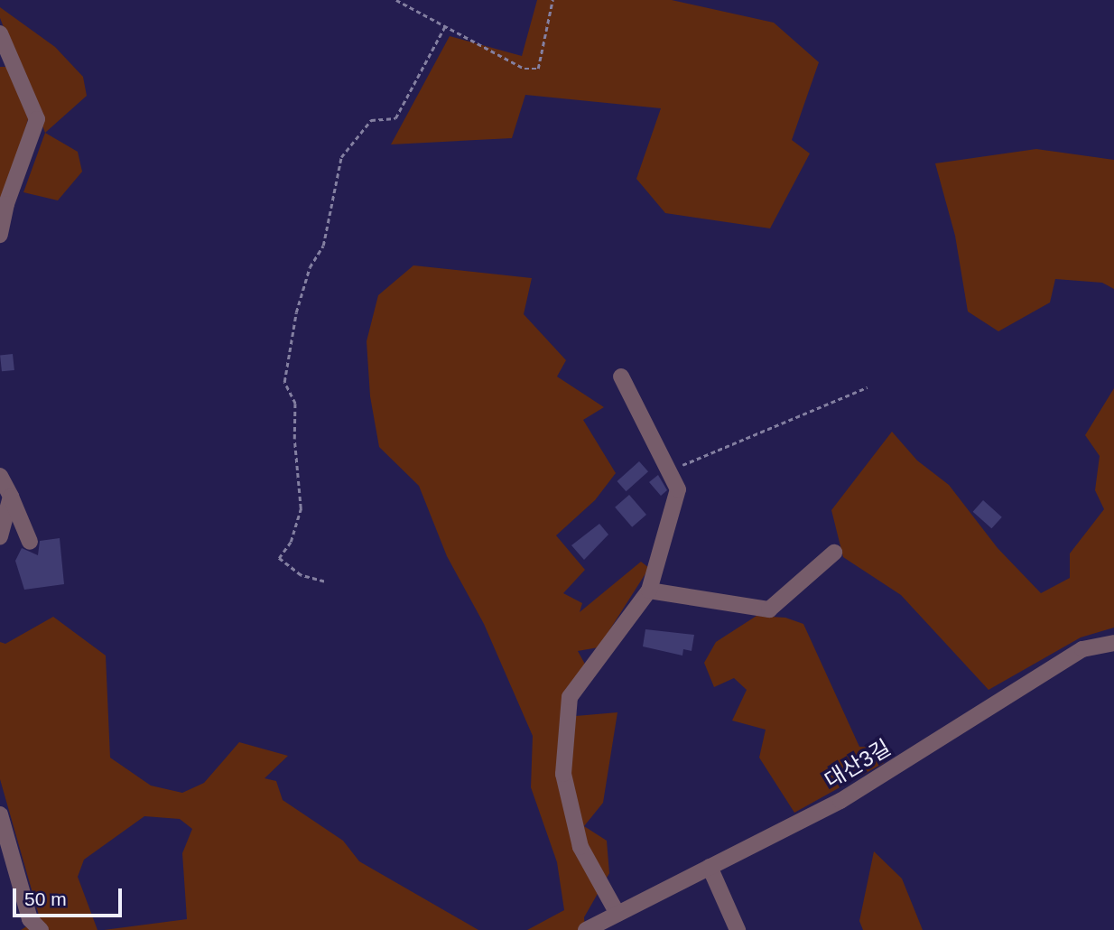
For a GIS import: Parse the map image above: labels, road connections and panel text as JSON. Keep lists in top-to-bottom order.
{
  "streets": {
    "street": ["대산3길"]
  },
  "scale_bar": "50 m"
}
